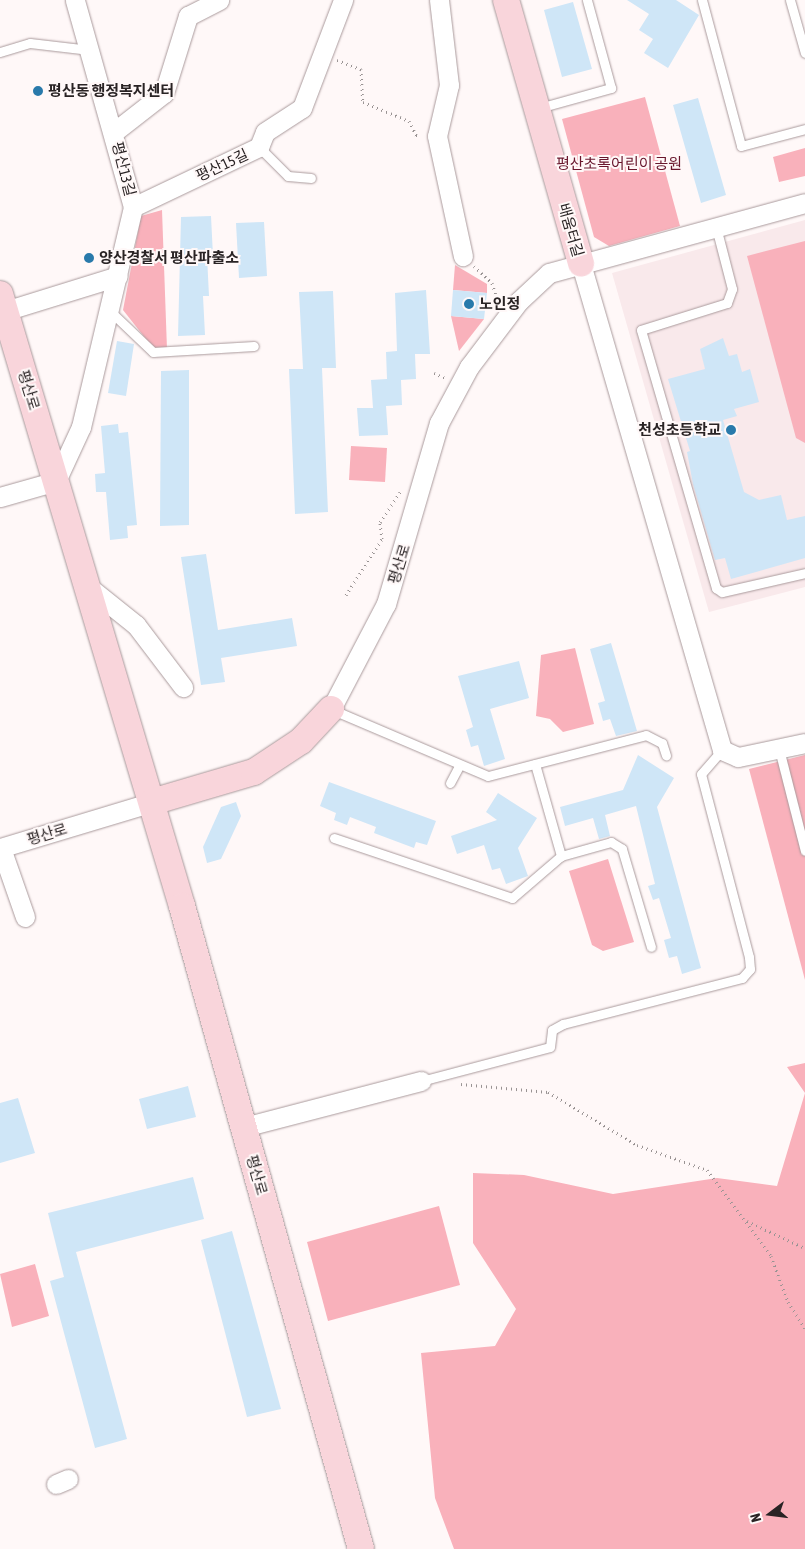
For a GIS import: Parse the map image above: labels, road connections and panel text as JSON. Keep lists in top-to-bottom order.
{
  "streets": {
    "street": [
      "평산15길",
      "평산13길",
      "배움터길",
      "평산로"
    ]
  },
  "crossings": [
    ["평산15길", "평산13길"],
    ["평산13길", "평산로"],
    ["배움터길", "평산로"]
  ],
  "parks": ["평산초록어린이 공원"],
  "places": [
    "평산동 행정복지센터",
    "양산경찰서 평산파출소",
    "노인정",
    "천성초등학교"
  ],
  "north": "left"
}
